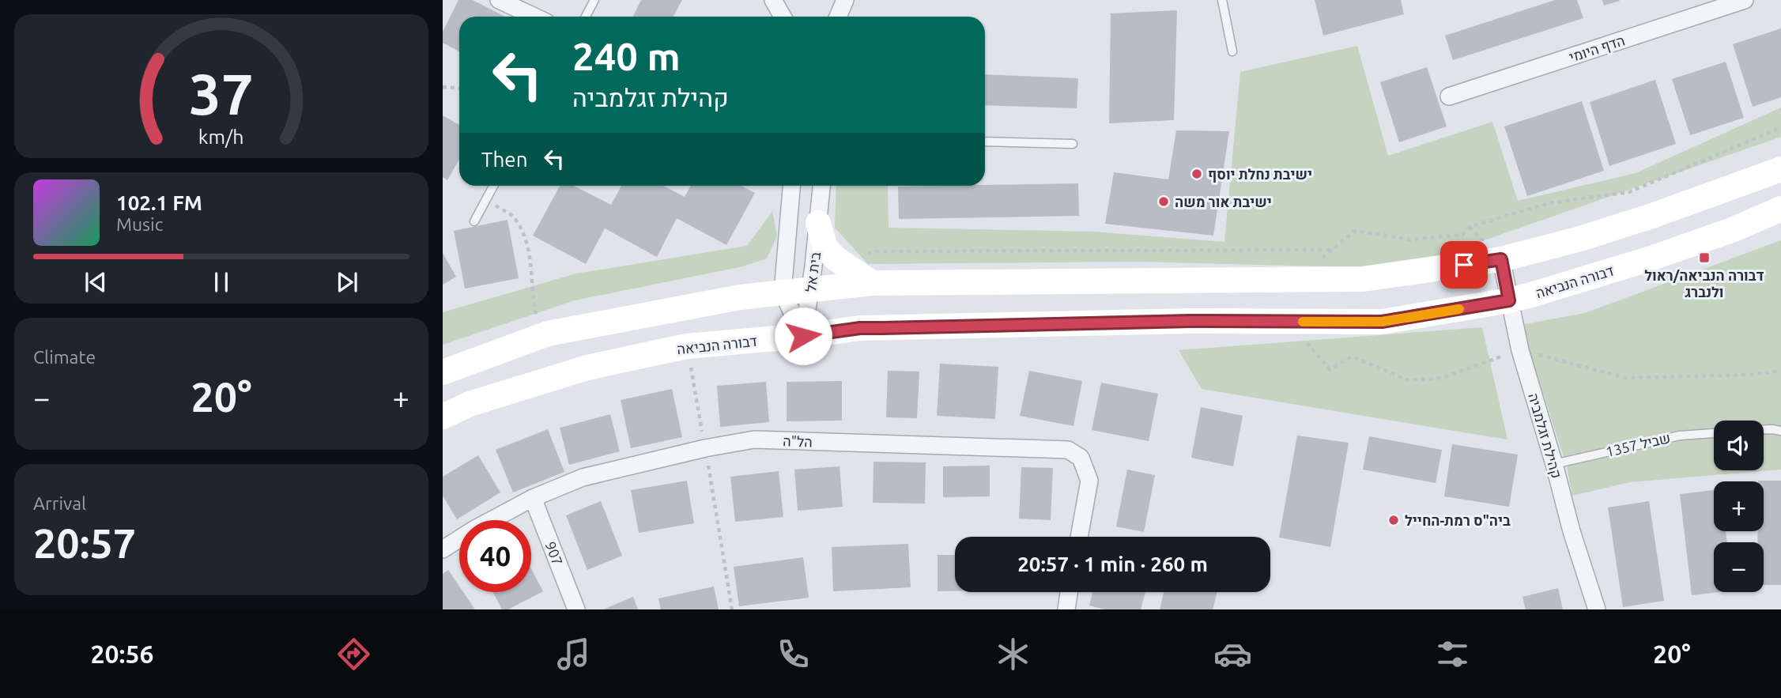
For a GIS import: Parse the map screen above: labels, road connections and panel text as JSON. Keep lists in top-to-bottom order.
{
  "streets": {
    "street": [
      "הדף היומי",
      "בית אל",
      "דבורה הנביאה",
      "קהילת זגלמביה",
      "הל\"ה",
      "907"
    ],
    "lane": ["שביל 1357"]
  },
  "crossings": [
    ["בית אל", "דבורה הנביאה"],
    ["דבורה הנביאה", "קהילת זגלמביה"],
    ["קהילת זגלמביה", "שביל 1357"],
    ["הל\"ה", "907"]
  ],
  "places": {
    "other": ["ישיבת נחלת יוסף", "ישיבת אור משה", "ביה\"ס רמת-החייל"],
    "transit": ["דבורה הנביאה/ראול ולנברג"]
  },
  "page": {
    "turn": ["240 m", "קהילת זגלמביה"],
    "then": "Then",
    "song": ["102.1 FM", "Music"],
    "tile": [
      "Climate",
      ["Arrival", "20:57"]
    ],
    "heat": ["−", "20°", "+"],
    "map_buttons": ["+", "−"],
    "limit": "40",
    "trip": "20:57 · 1 min · 260 m",
    "tabs": ["20:56", "20°"],
    "gauge": ["37", "km/h"]
  }
}
